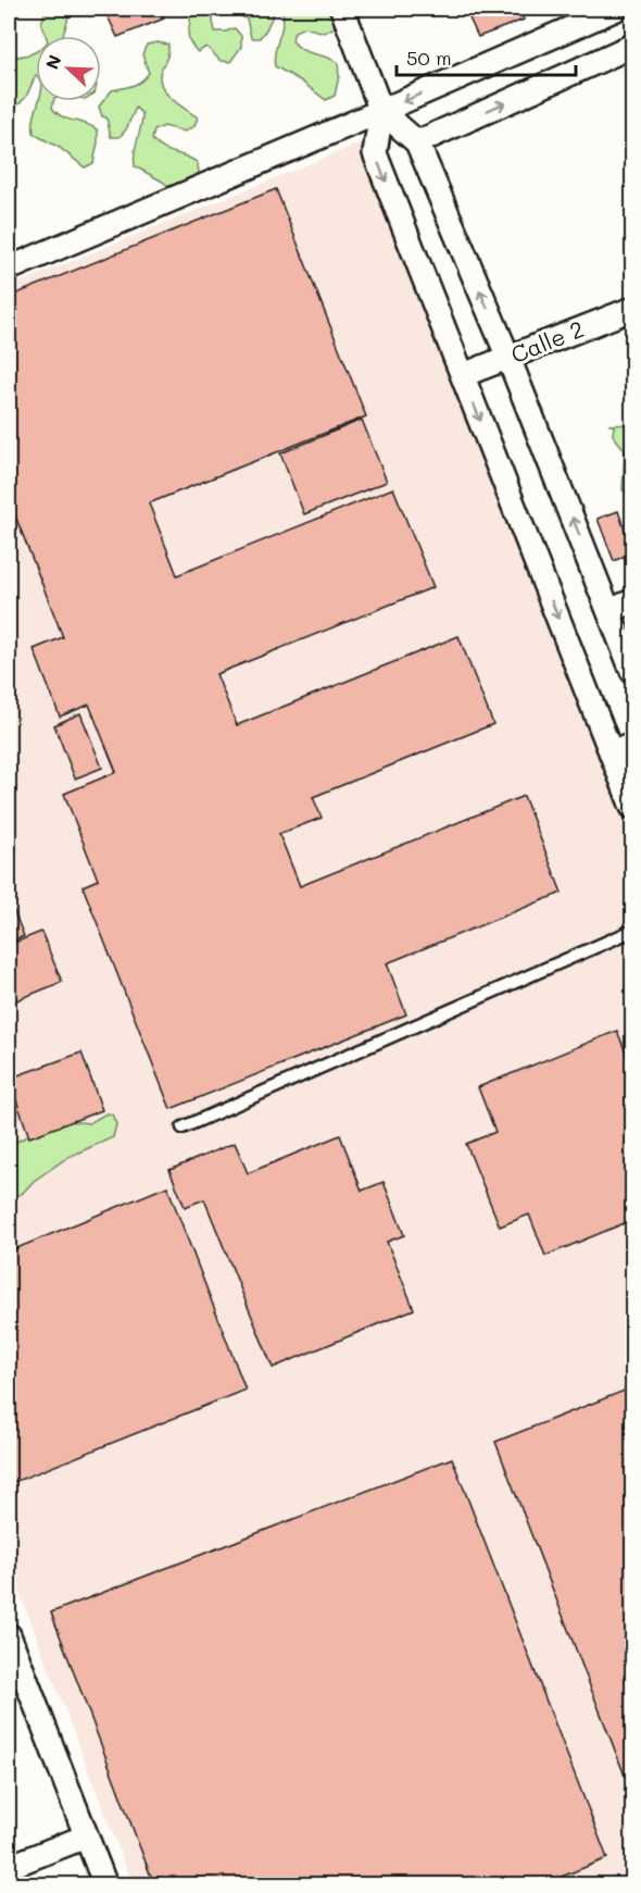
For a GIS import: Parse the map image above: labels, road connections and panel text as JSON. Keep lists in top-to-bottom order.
{
  "streets": {
    "street": ["Calle 2"]
  },
  "scale_bar": "50 m",
  "north": "top left"
}
